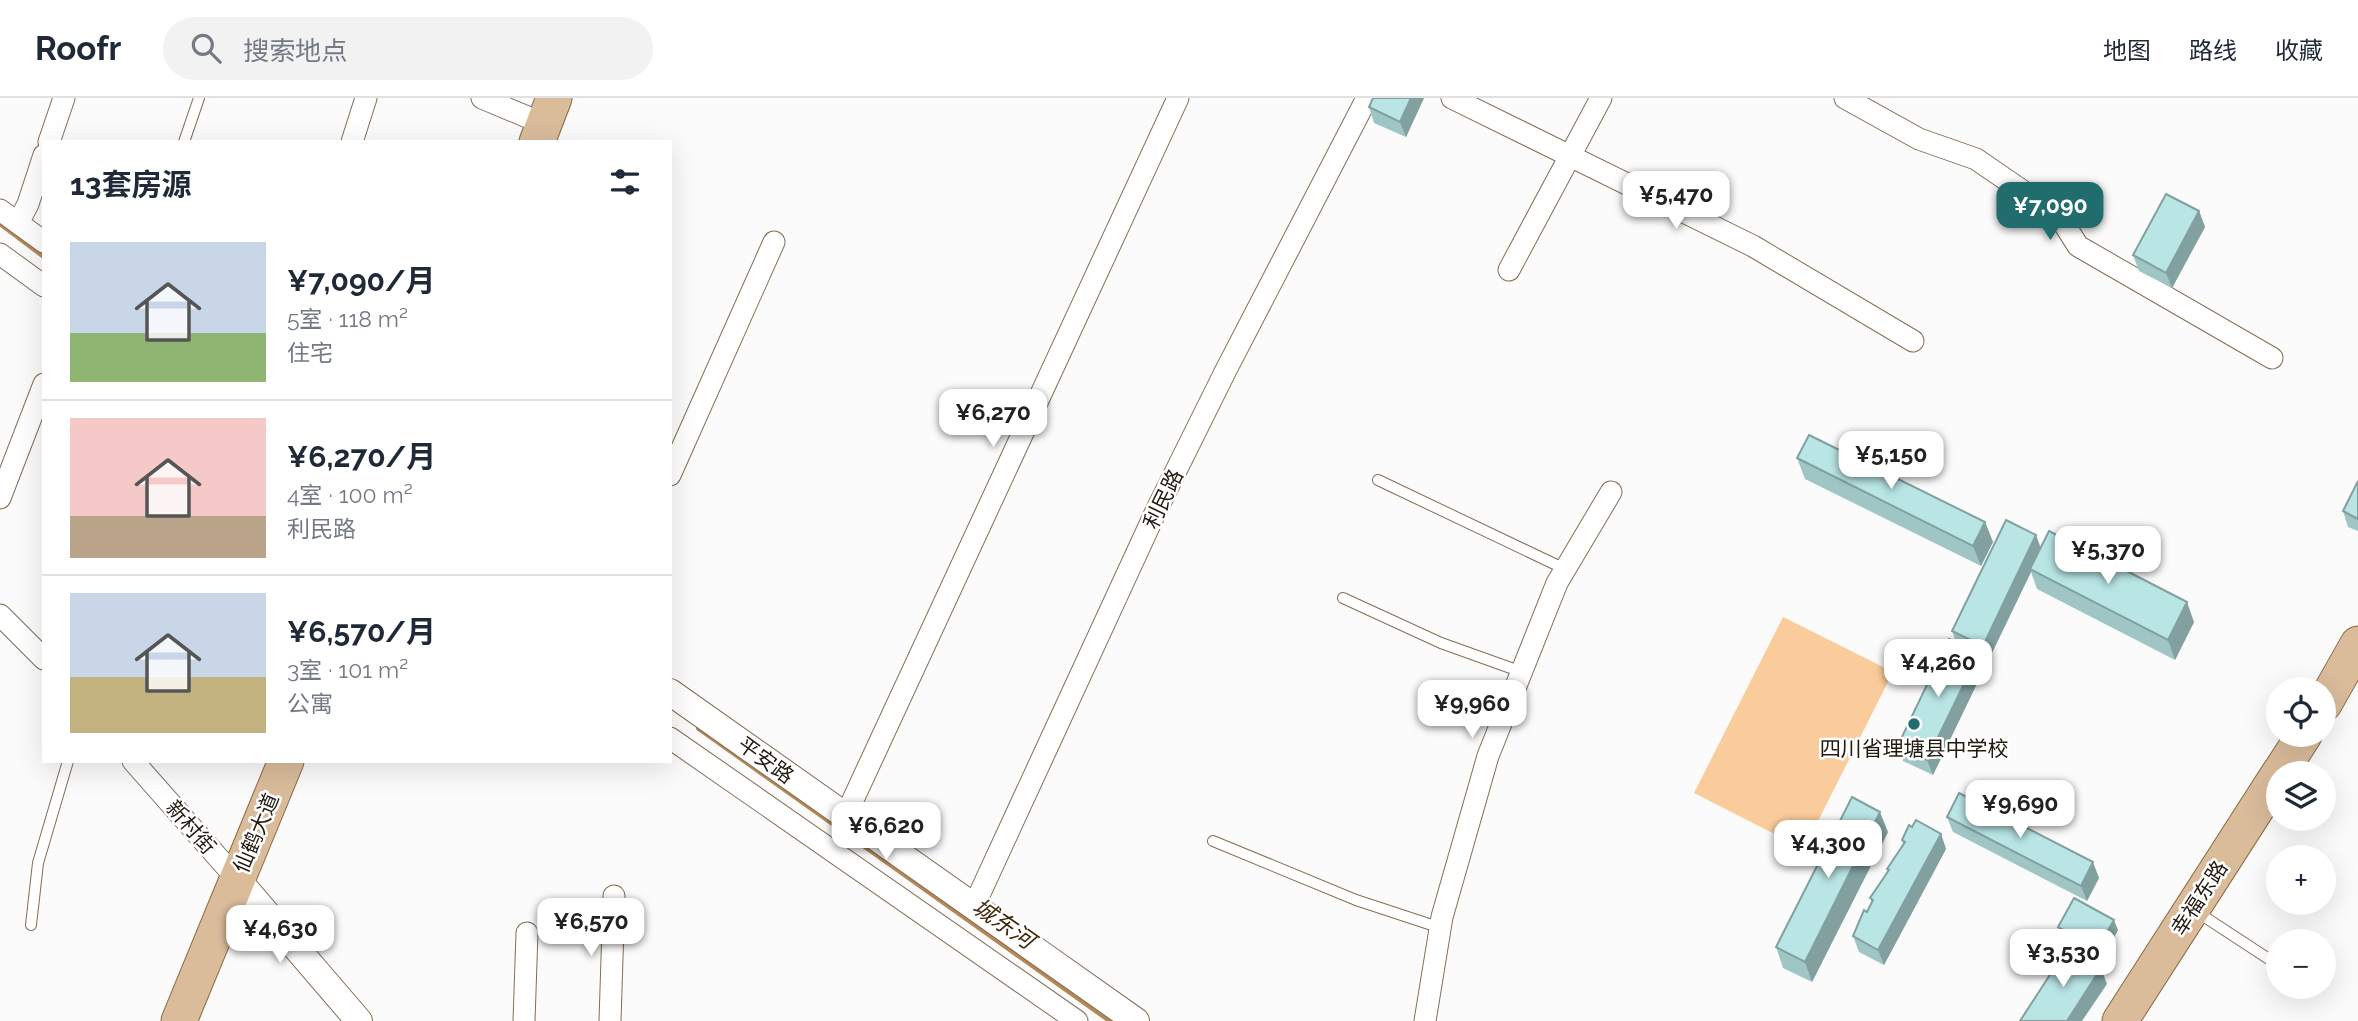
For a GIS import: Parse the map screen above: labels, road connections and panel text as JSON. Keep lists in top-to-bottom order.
{
  "streets": {
    "main road": ["仙鹤大道", "幸福东路"],
    "street": ["利民路", "平安路", "新村街"]
  },
  "crossings": [
    ["利民路", "平安路"],
    ["新村街", "仙鹤大道"]
  ],
  "water": ["城东河"],
  "places": ["四川省理塘县中学校"],
  "page": {
    "header": "Roofr",
    "search": "搜索地点",
    "nav": ["地图", "路线", "收藏"],
    "heading": "13套房源",
    "price": [
      "¥5,470",
      "¥7,090",
      "¥6,270",
      "¥5,150",
      "¥5,370",
      "¥4,260",
      "¥9,960",
      "¥9,690",
      "¥6,620",
      "¥4,300",
      "¥6,570",
      "¥4,630",
      "¥3,530"
    ],
    "list": [
      {
        "name": "¥7,090/月",
        "note": "5室 · 118 m² · 住宅"
      },
      {
        "name": "¥6,270/月",
        "note": "4室 · 100 m² · 利民路"
      },
      {
        "name": "¥6,570/月",
        "note": "3室 · 101 m² · 公寓"
      }
    ],
    "map_buttons": ["+", "−"]
  }
}
